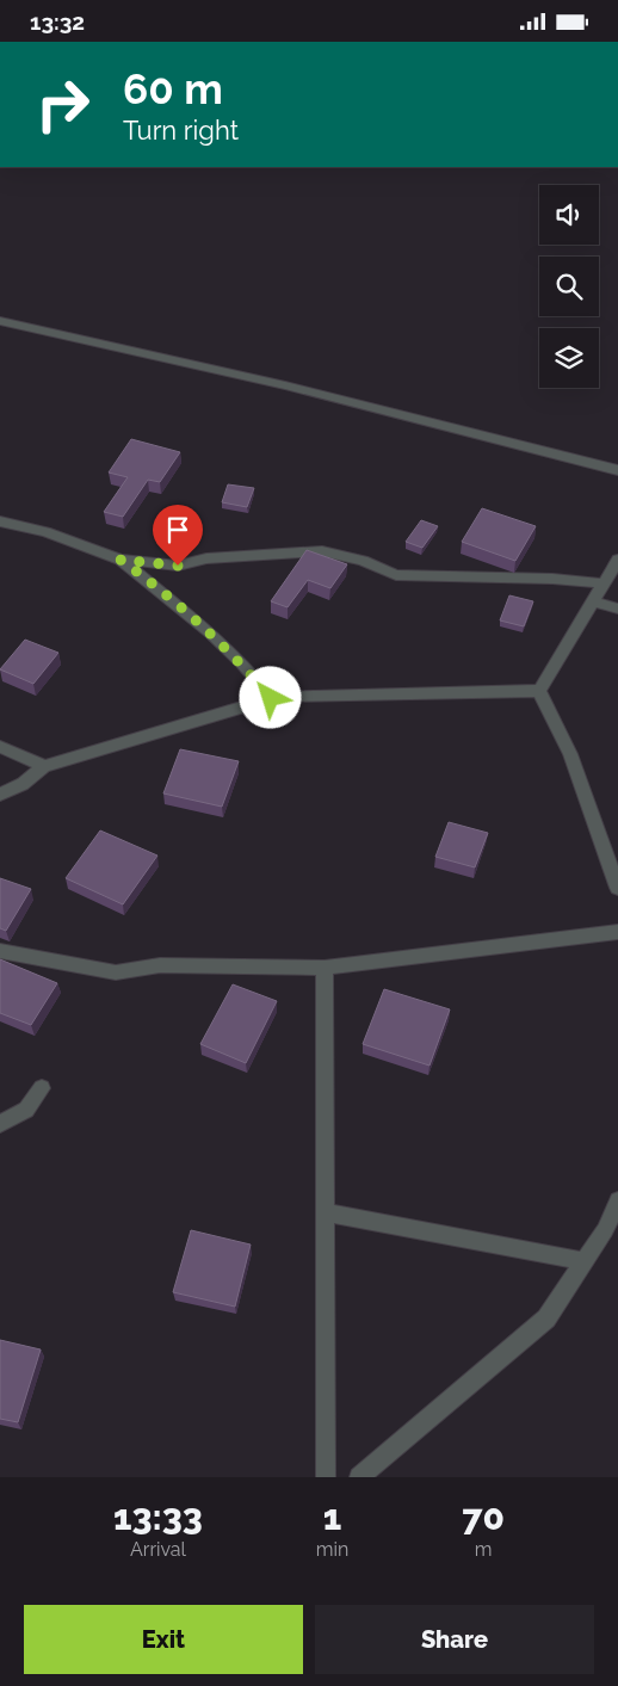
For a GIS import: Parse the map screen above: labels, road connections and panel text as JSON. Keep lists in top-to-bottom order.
{
  "page": {
    "status": "13:32",
    "turn": ["60 m", "Turn right"],
    "eta": [
      "13:33",
      "Arrival",
      "1",
      "min",
      "70",
      "m"
    ],
    "buttons": ["Exit", "Share"]
  }
}
